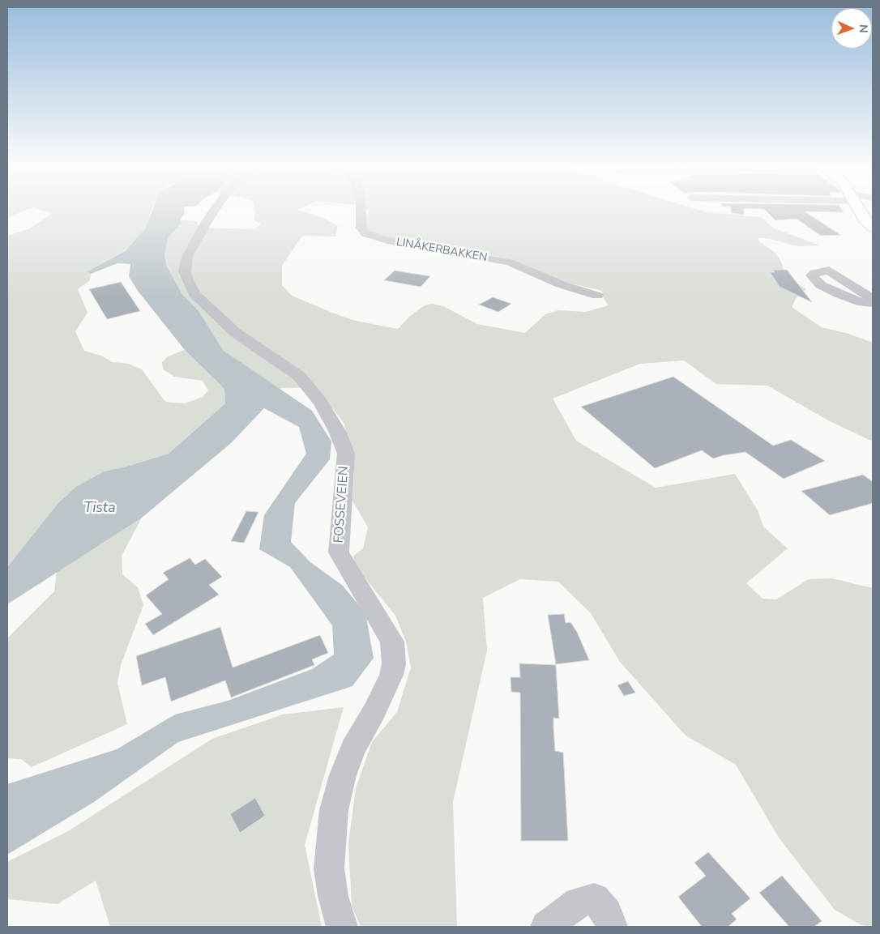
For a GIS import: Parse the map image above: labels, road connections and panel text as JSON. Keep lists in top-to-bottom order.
{
  "streets": {
    "street": ["LINÅKERBAKKEN", "FOSSEVEIEN"]
  },
  "water": ["Tista"],
  "north": "right"
}
